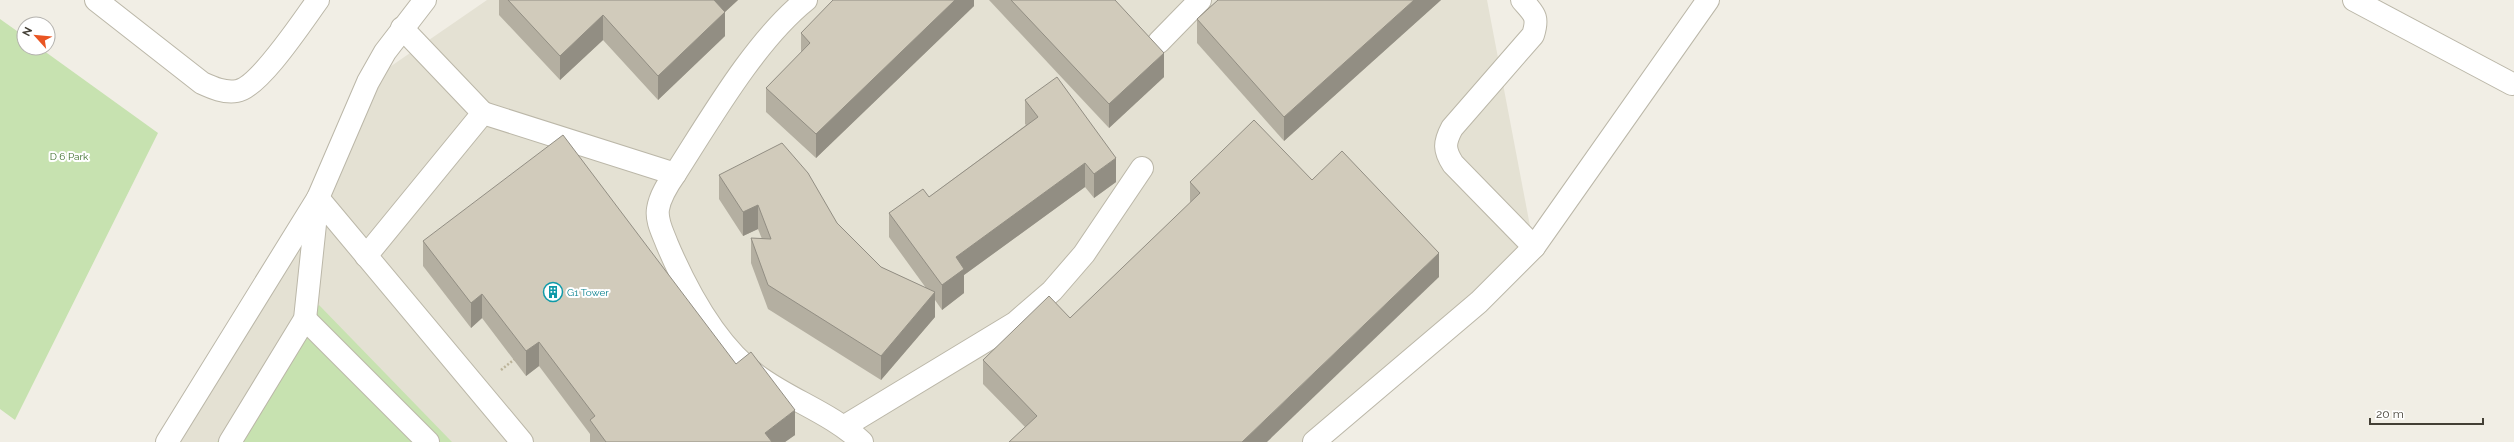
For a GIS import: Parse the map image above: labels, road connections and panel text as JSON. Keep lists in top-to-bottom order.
{
  "parks": ["D 6 Park"],
  "places": {
    "building": ["G1 Tower"]
  },
  "scale_bar": "20 m",
  "north": "top left"
}
